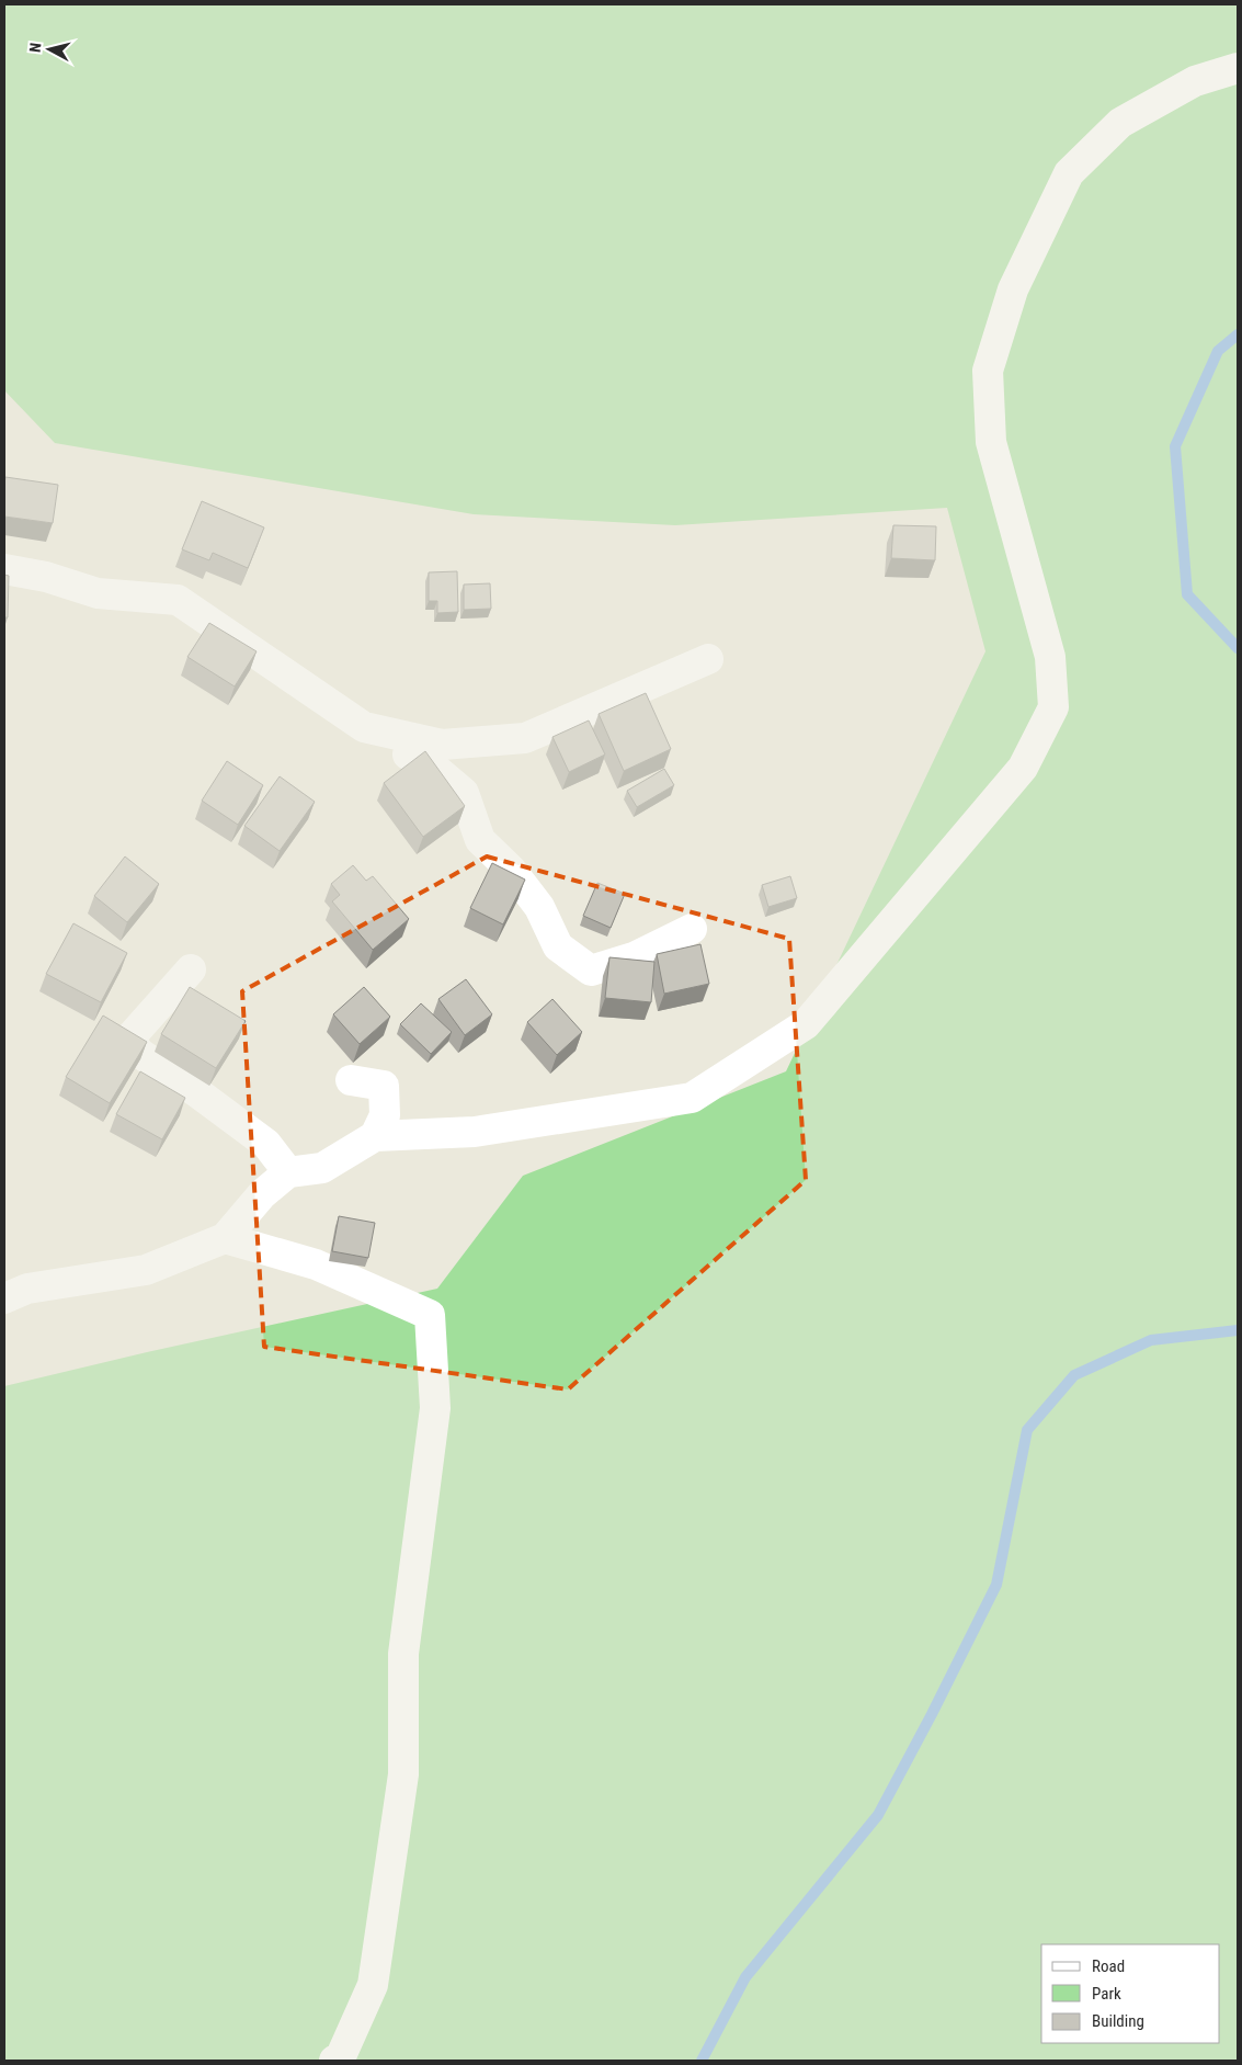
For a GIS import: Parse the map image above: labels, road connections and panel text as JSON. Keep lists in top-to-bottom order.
{
  "legend": ["Road", "Park", "Building"],
  "north": "left"
}
